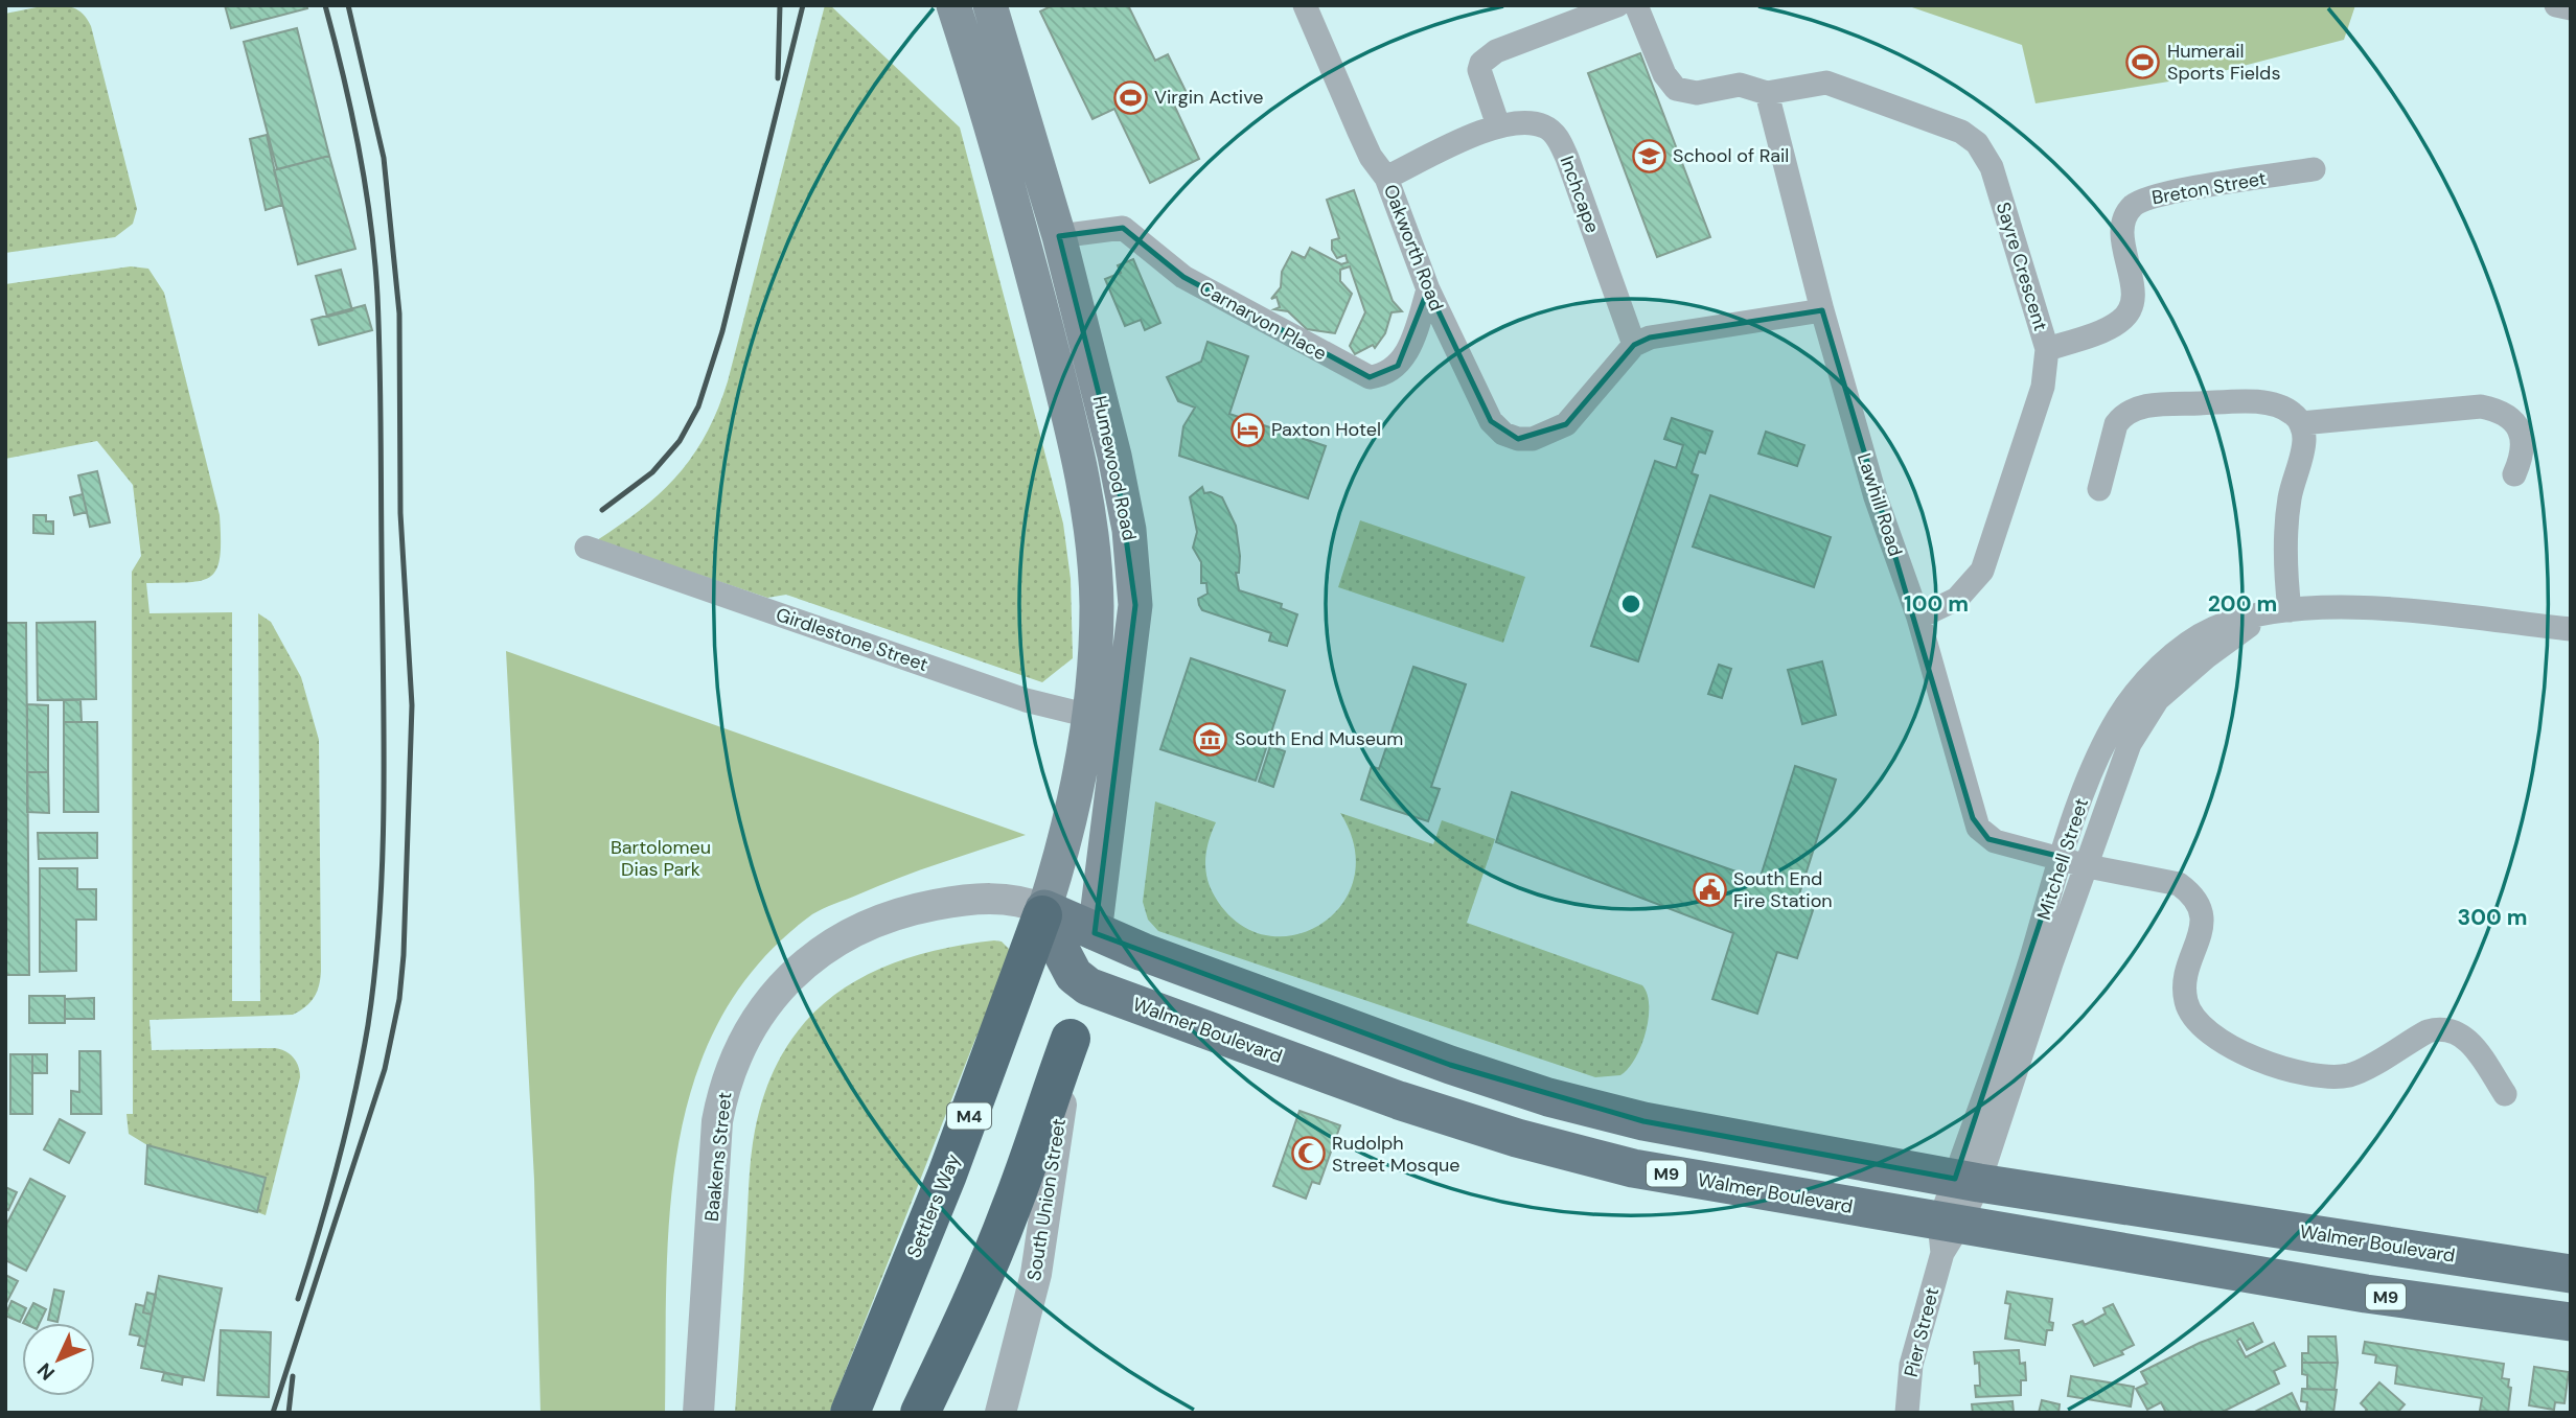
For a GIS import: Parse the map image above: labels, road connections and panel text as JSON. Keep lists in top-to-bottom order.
{
  "streets": {
    "highway": ["M4", "Settlers Way"],
    "main road": [
      "Humewood Road",
      "Walmer Boulevard",
      "M9",
      "South Union Street"
    ],
    "street": [
      "Breton Street",
      "Inchcape",
      "Oakworth Road",
      "Sayre Crescent",
      "Carnarvon Place",
      "Lawhill Road",
      "Girdlestone Street",
      "Mitchell Street",
      "Baakens Street",
      "Pier Street"
    ]
  },
  "crossings": [
    ["Breton Street", "Sayre Crescent"],
    ["Inchcape", "Oakworth Road"],
    ["Oakworth Road", "Carnarvon Place"],
    ["Sayre Crescent", "Lawhill Road"],
    ["Carnarvon Place", "Humewood Road"],
    ["Humewood Road", "Girdlestone Street"],
    ["Humewood Road", "Walmer Boulevard"],
    ["Humewood Road", "Baakens Street"],
    ["Humewood Road", "South Union Street"],
    ["Humewood Road", "Settlers Way"],
    ["Lawhill Road", "Mitchell Street"],
    ["Mitchell Street", "Walmer Boulevard"],
    ["Mitchell Street", "Pier Street"],
    ["Walmer Boulevard", "Baakens Street"],
    ["Walmer Boulevard", "South Union Street"],
    ["Walmer Boulevard", "Settlers Way"],
    ["Walmer Boulevard", "Pier Street"],
    ["Baakens Street", "Settlers Way"]
  ],
  "parks": ["Bartolomeu Dias Park"],
  "places": {
    "sports": ["Humerail Sports Fields", "Virgin Active"],
    "school or university": ["School of Rail"],
    "hotel": ["Paxton Hotel"],
    "museum": ["South End Museum"],
    "public building": ["South End Fire Station"],
    "mosque": ["Rudolph Street Mosque"]
  },
  "north": "bottom left",
  "rings": ["100 m", "200 m", "300 m"]
}
